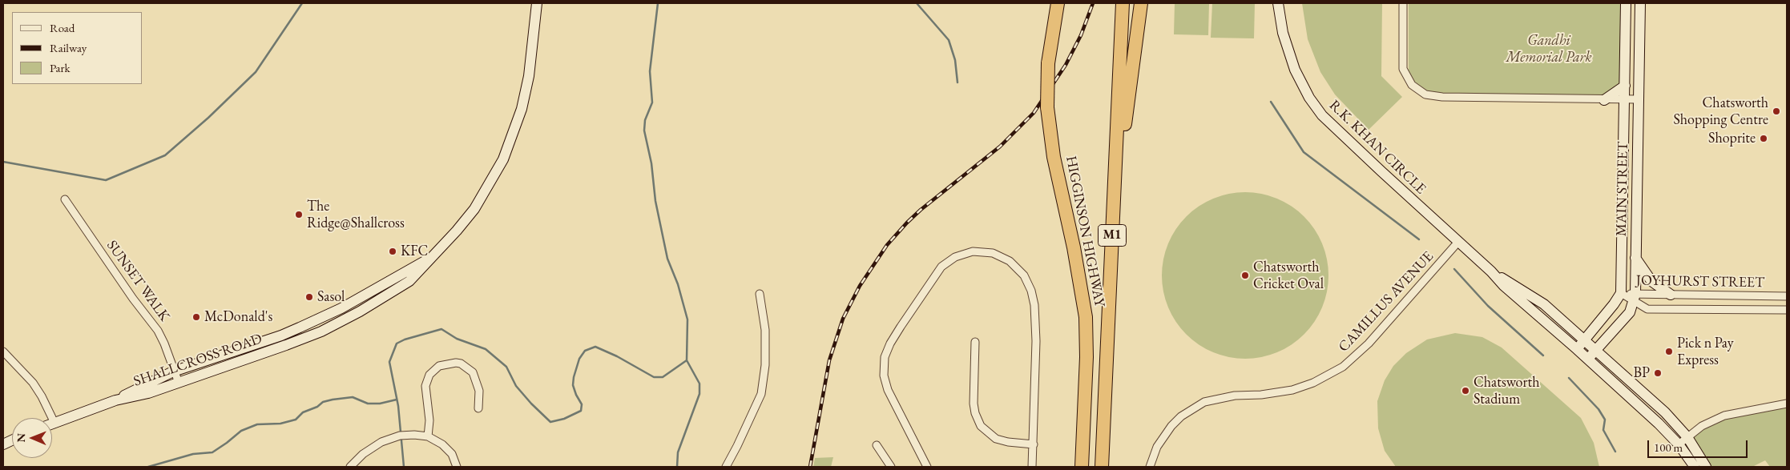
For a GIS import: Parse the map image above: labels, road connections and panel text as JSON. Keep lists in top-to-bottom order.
{
  "streets": {
    "highway": ["HIGGINSON HIGHWAY", "M1"],
    "street": [
      "R.K. KHAN CIRCLE",
      "MAIN STREET",
      "SUNSET WALK",
      "JOYHURST STREET",
      "CAMILLUS AVENUE",
      "SHALLCROSS ROAD"
    ]
  },
  "crossings": [
    ["R.K. KHAN CIRCLE", "MAIN STREET"],
    ["R.K. KHAN CIRCLE", "CAMILLUS AVENUE"],
    ["MAIN STREET", "JOYHURST STREET"],
    ["SUNSET WALK", "SHALLCROSS ROAD"]
  ],
  "parks": ["Gandhi Memorial Park"],
  "places": [
    "Chatsworth Shopping Centre",
    "Shoprite",
    "The Ridge@Shallcross",
    "KFC",
    "Chatsworth Cricket Oval",
    "Sasol",
    "McDonald's",
    "Pick n Pay Express",
    "BP",
    "Chatsworth Stadium"
  ],
  "legend": ["Road", "Railway", "Park"],
  "scale_bar": "100 m",
  "north": "left"
}
